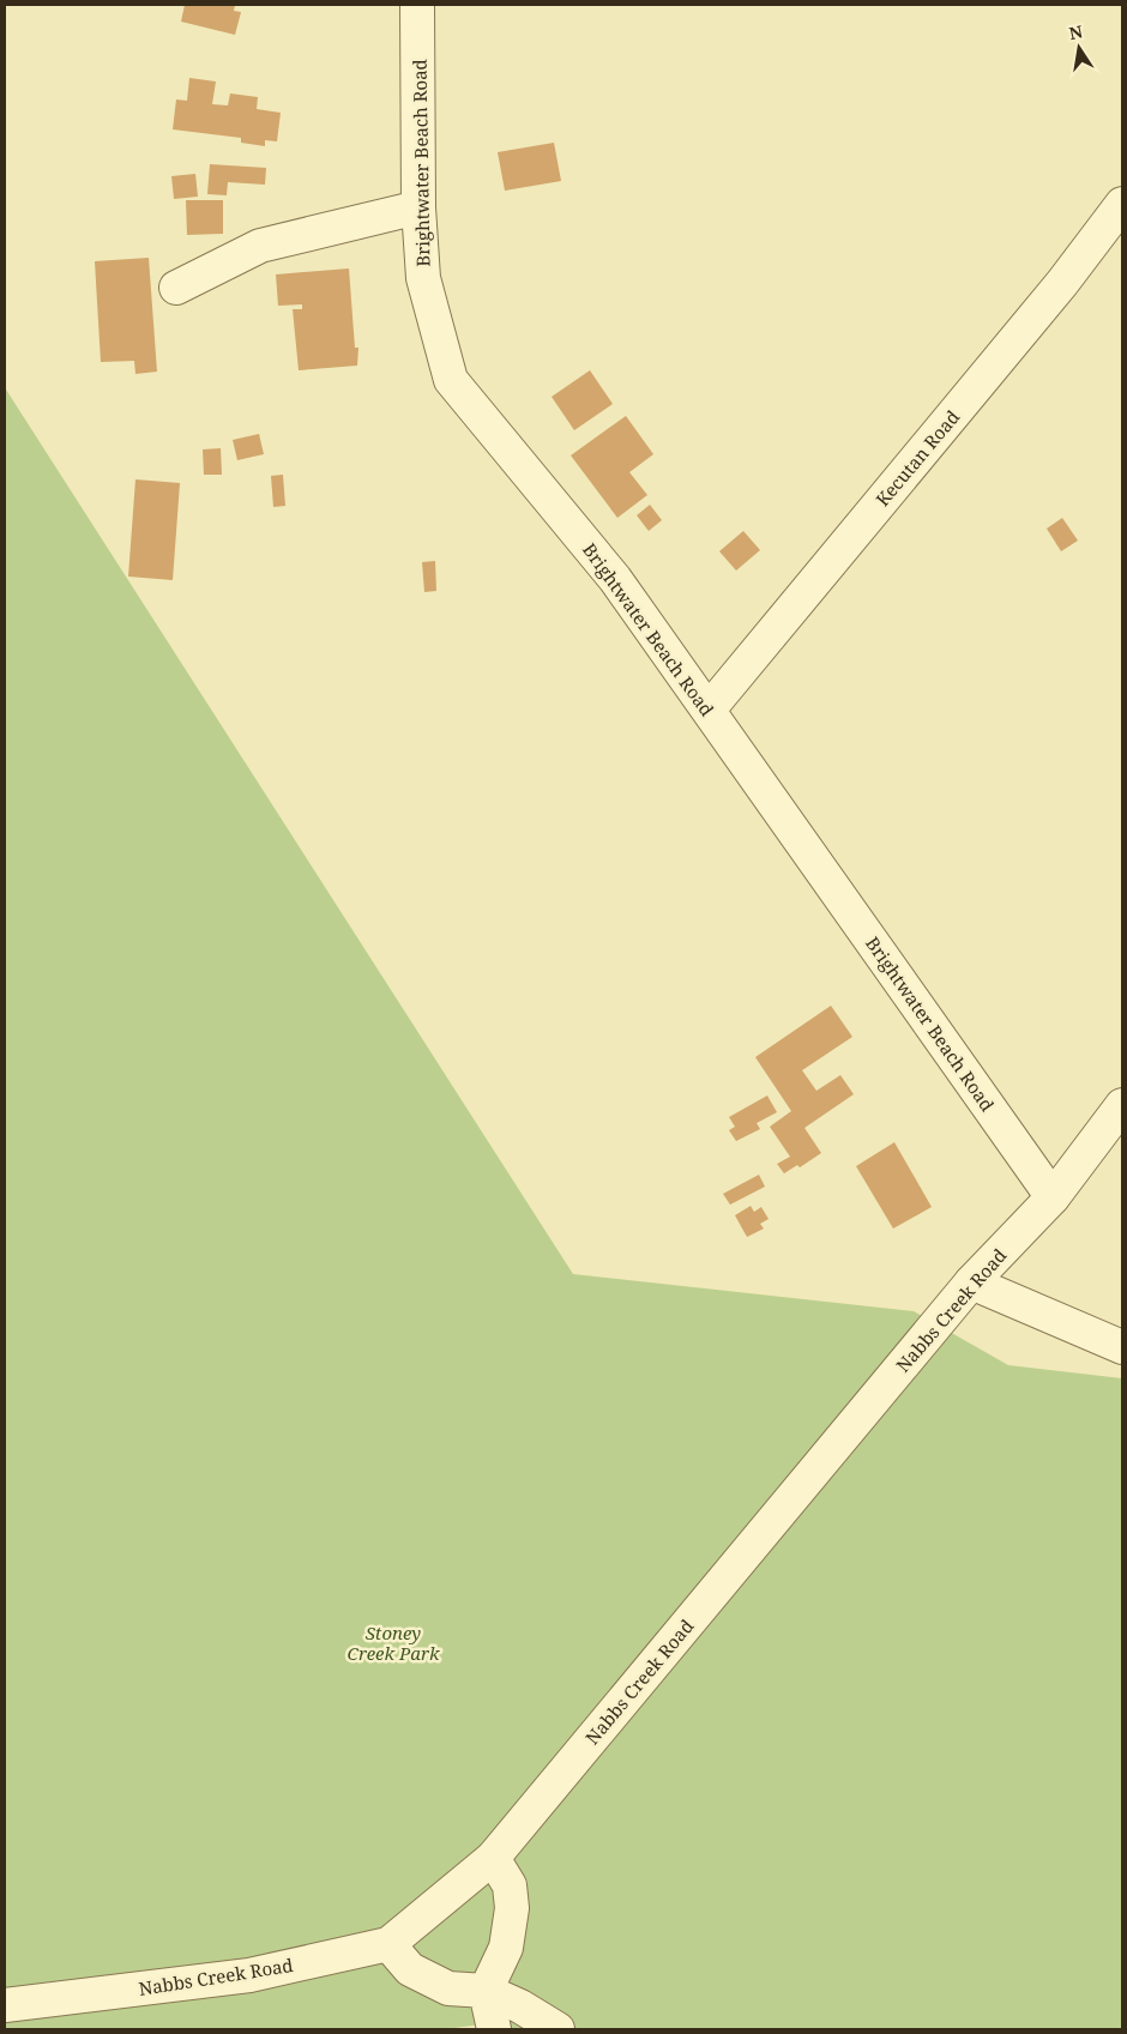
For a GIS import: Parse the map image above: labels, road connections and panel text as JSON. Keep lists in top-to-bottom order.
{
  "streets": {
    "street": ["Brightwater Beach Road", "Kecutan Road", "Nabbs Creek Road"]
  },
  "crossings": [
    ["Brightwater Beach Road", "Kecutan Road"],
    ["Brightwater Beach Road", "Nabbs Creek Road"]
  ],
  "parks": ["Stoney Creek Park"],
  "north": "top"
}
